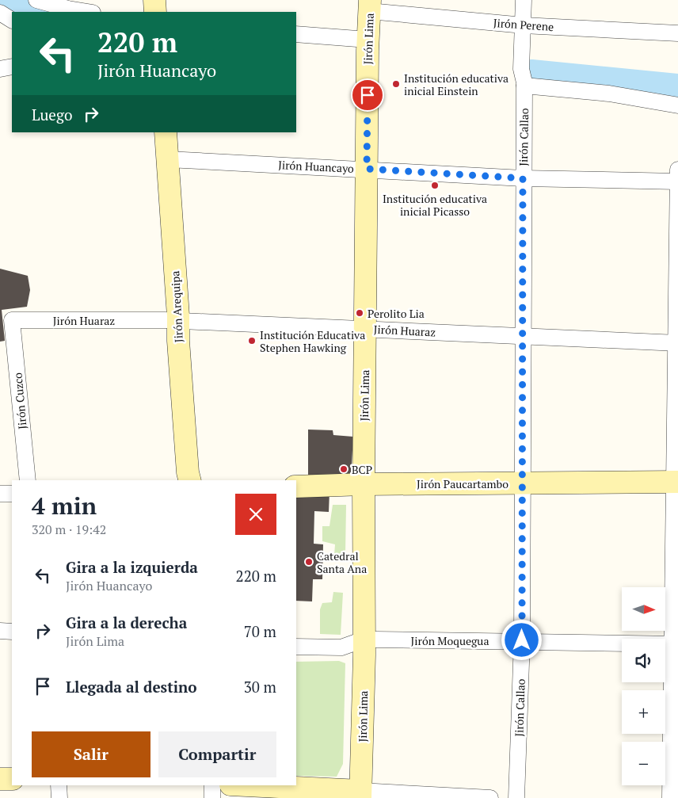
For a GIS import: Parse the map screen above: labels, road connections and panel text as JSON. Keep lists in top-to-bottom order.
{
  "streets": {
    "street": [
      "Jirón Perene",
      "Jirón Lima",
      "Jirón Callao",
      "Jirón Huancayo",
      "Jirón Arequipa",
      "Jirón Huaraz",
      "Jirón Cuzco",
      "Jirón Paucartambo",
      "Jirón Moquegua"
    ]
  },
  "crossings": [
    ["Jirón Perene", "Jirón Lima"],
    ["Jirón Perene", "Jirón Callao"],
    ["Jirón Lima", "Jirón Huancayo"],
    ["Jirón Lima", "Jirón Huaraz"],
    ["Jirón Lima", "Jirón Paucartambo"],
    ["Jirón Lima", "Jirón Moquegua"],
    ["Jirón Callao", "Jirón Huancayo"],
    ["Jirón Callao", "Jirón Huaraz"],
    ["Jirón Callao", "Jirón Paucartambo"],
    ["Jirón Callao", "Jirón Moquegua"],
    ["Jirón Huancayo", "Jirón Arequipa"],
    ["Jirón Arequipa", "Jirón Huaraz"],
    ["Jirón Huaraz", "Jirón Cuzco"]
  ],
  "places": [
    "Institución educativa inicial Einstein",
    "Institución educativa inicial Picasso",
    "Perolito Lia",
    "Institución Educativa Stephen Hawking",
    "BCP",
    "Catedral Santa Ana"
  ],
  "north": "right",
  "page": {
    "turn": ["220 m", "Jirón Huancayo"],
    "then": "Luego",
    "heading": ["4 min", "320 m · 19:42"],
    "list": [
      {
        "name": "Gira a la izquierda",
        "note": "Jirón Huancayo",
        "value": "220 m"
      },
      {
        "name": "Gira a la derecha",
        "note": "Jirón Lima",
        "value": "70 m"
      },
      {
        "name": "Llegada al destino",
        "value": "30 m"
      }
    ],
    "map_buttons": ["+", "−"],
    "buttons": ["Salir", "Compartir"]
  }
}
